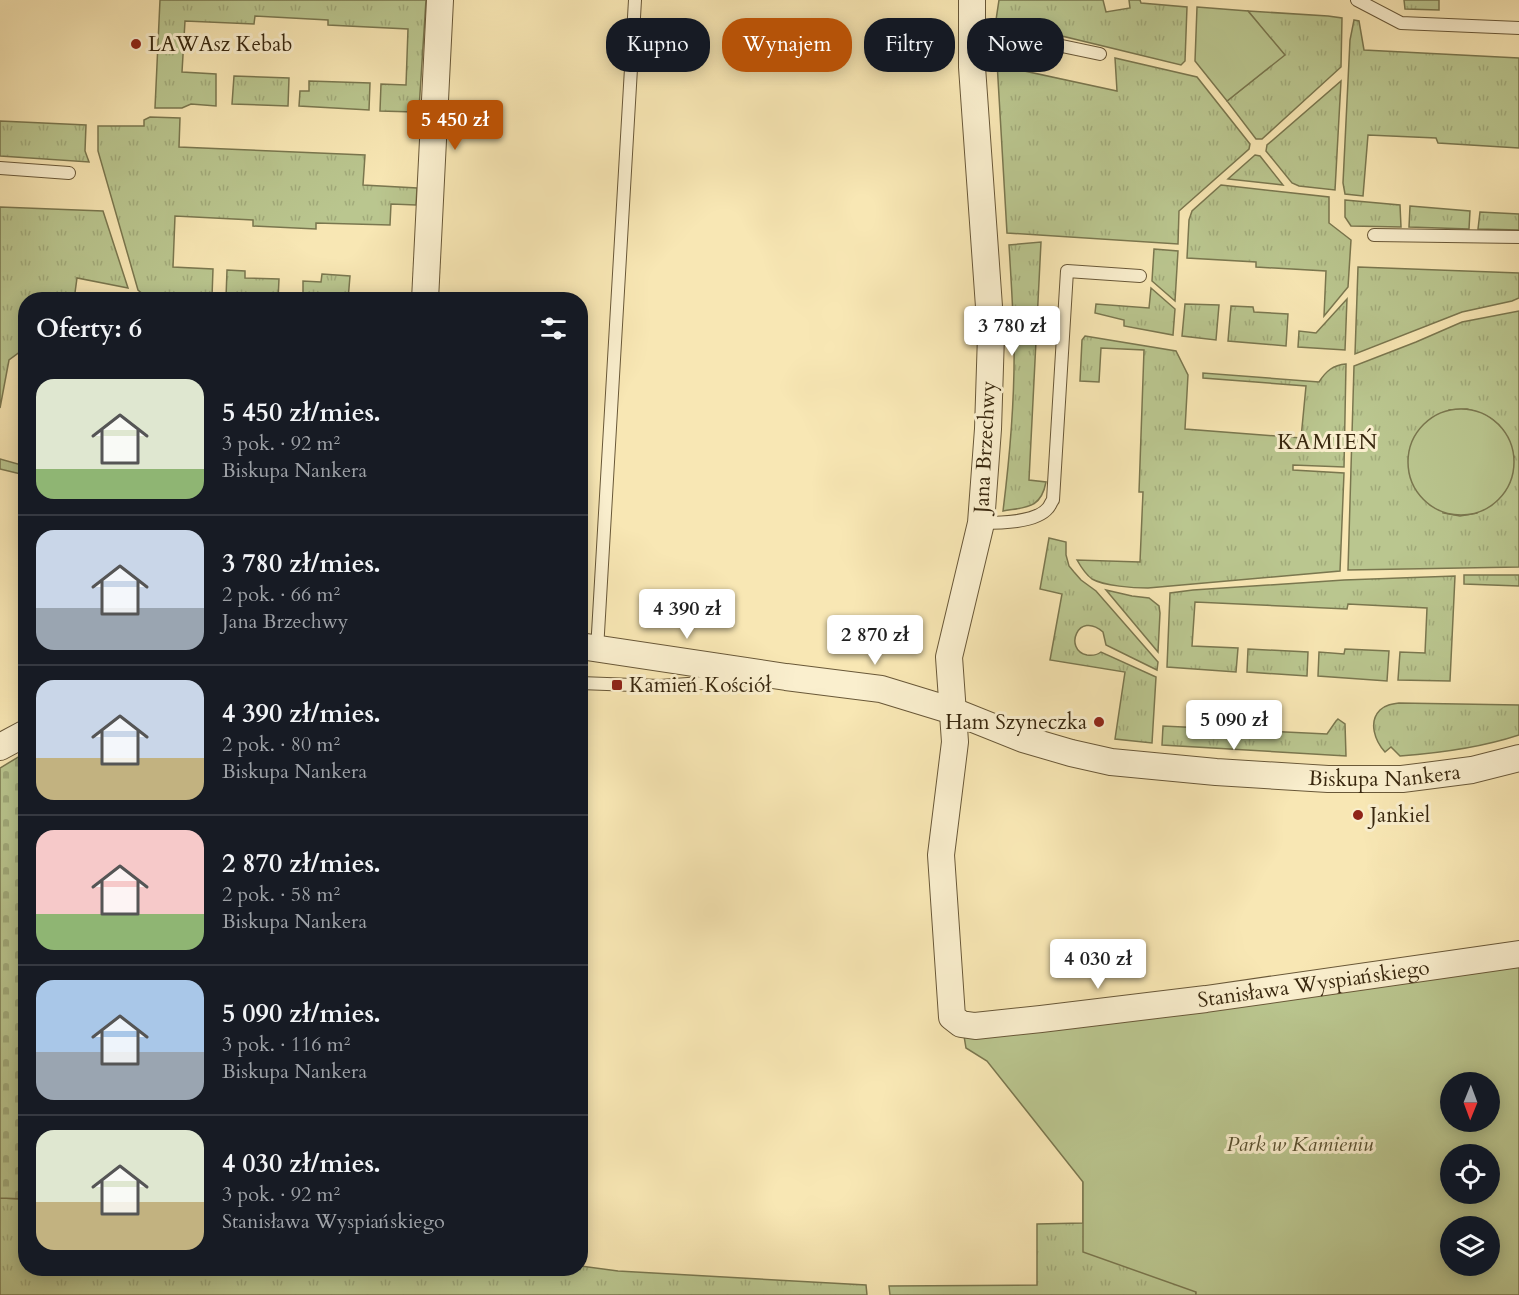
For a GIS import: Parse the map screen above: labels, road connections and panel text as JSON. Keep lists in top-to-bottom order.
{
  "streets": {
    "street": ["Jana Brzechwy", "Biskupa Nankera", "Stanisława Wyspiańskiego"]
  },
  "crossings": [
    ["Jana Brzechwy", "Biskupa Nankera"],
    ["Jana Brzechwy", "Stanisława Wyspiańskiego"],
    ["Biskupa Nankera", "Stanisława Wyspiańskiego"]
  ],
  "districts": ["KAMIEŃ"],
  "parks": ["Park w Kamieniu"],
  "places": {
    "other": ["LAWAsz Kebab", "Ham Szyneczka", "Jankiel"],
    "transit": ["Kamień Kościół"]
  },
  "north": "bottom",
  "page": {
    "chip": [
      "Kupno",
      "Wynajem",
      "Filtry",
      "Nowe"
    ],
    "price": [
      "5 450 zł",
      "3 780 zł",
      "4 390 zł",
      "2 870 zł",
      "5 090 zł",
      "4 030 zł"
    ],
    "heading": "Oferty: 6",
    "list": [
      {
        "name": "5 450 zł/mies.",
        "note": "3 pok. · 92 m² · Biskupa Nankera"
      },
      {
        "name": "3 780 zł/mies.",
        "note": "2 pok. · 66 m² · Jana Brzechwy"
      },
      {
        "name": "4 390 zł/mies.",
        "note": "2 pok. · 80 m² · Biskupa Nankera"
      },
      {
        "name": "2 870 zł/mies.",
        "note": "2 pok. · 58 m² · Biskupa Nankera"
      },
      {
        "name": "5 090 zł/mies.",
        "note": "3 pok. · 116 m² · Biskupa Nankera"
      },
      {
        "name": "4 030 zł/mies.",
        "note": "3 pok. · 92 m² · Stanisława Wyspiańskiego"
      }
    ]
  }
}
